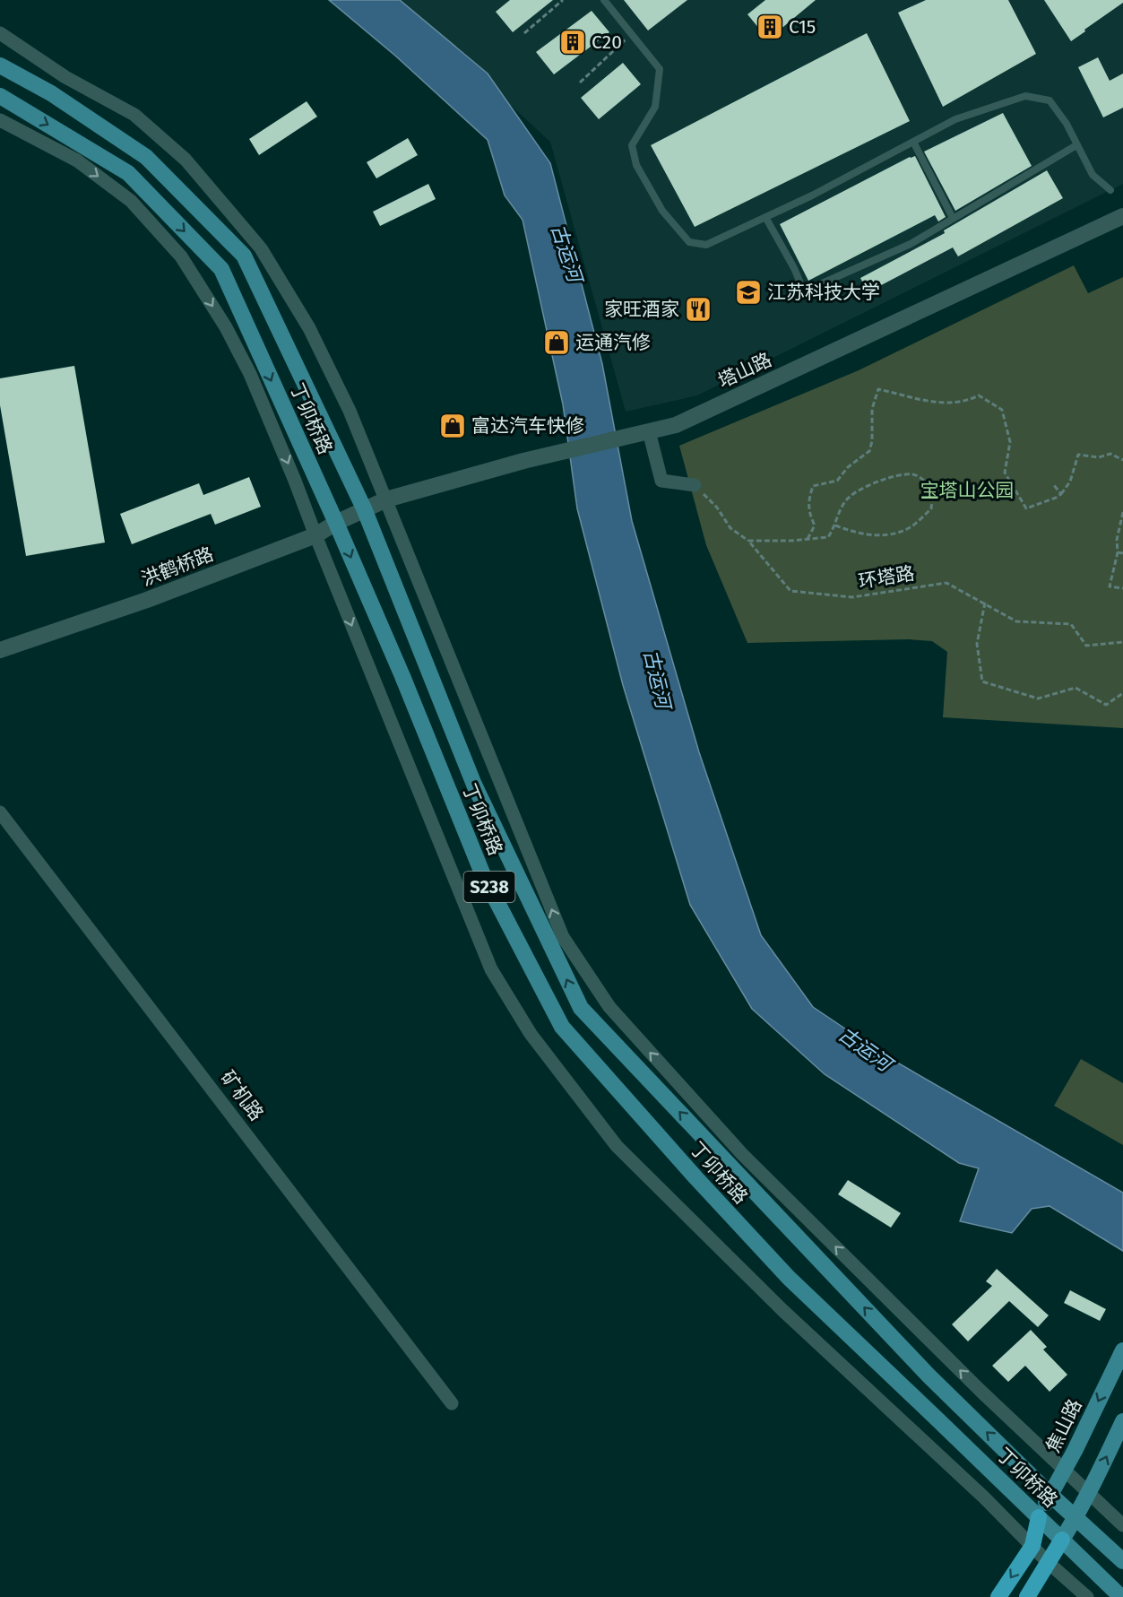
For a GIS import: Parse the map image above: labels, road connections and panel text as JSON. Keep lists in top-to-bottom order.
{
  "streets": {
    "main road": ["丁卯桥路", "S238", "焦山路"],
    "street": ["塔山路", "洪鹤桥路", "矿机路"],
    "path": ["环塔路"]
  },
  "crossings": [
    ["塔山路", "丁卯桥路"],
    ["塔山路", "洪鹤桥路"],
    ["丁卯桥路", "洪鹤桥路"],
    ["丁卯桥路", "焦山路"]
  ],
  "water": ["古运河"],
  "parks": ["宝塔山公园"],
  "places": {
    "building": ["C15", "C20"],
    "school or university": ["江苏科技大学"],
    "restaurant": ["家旺酒家"],
    "shop": ["运通汽修", "富达汽车快修"]
  }
}
